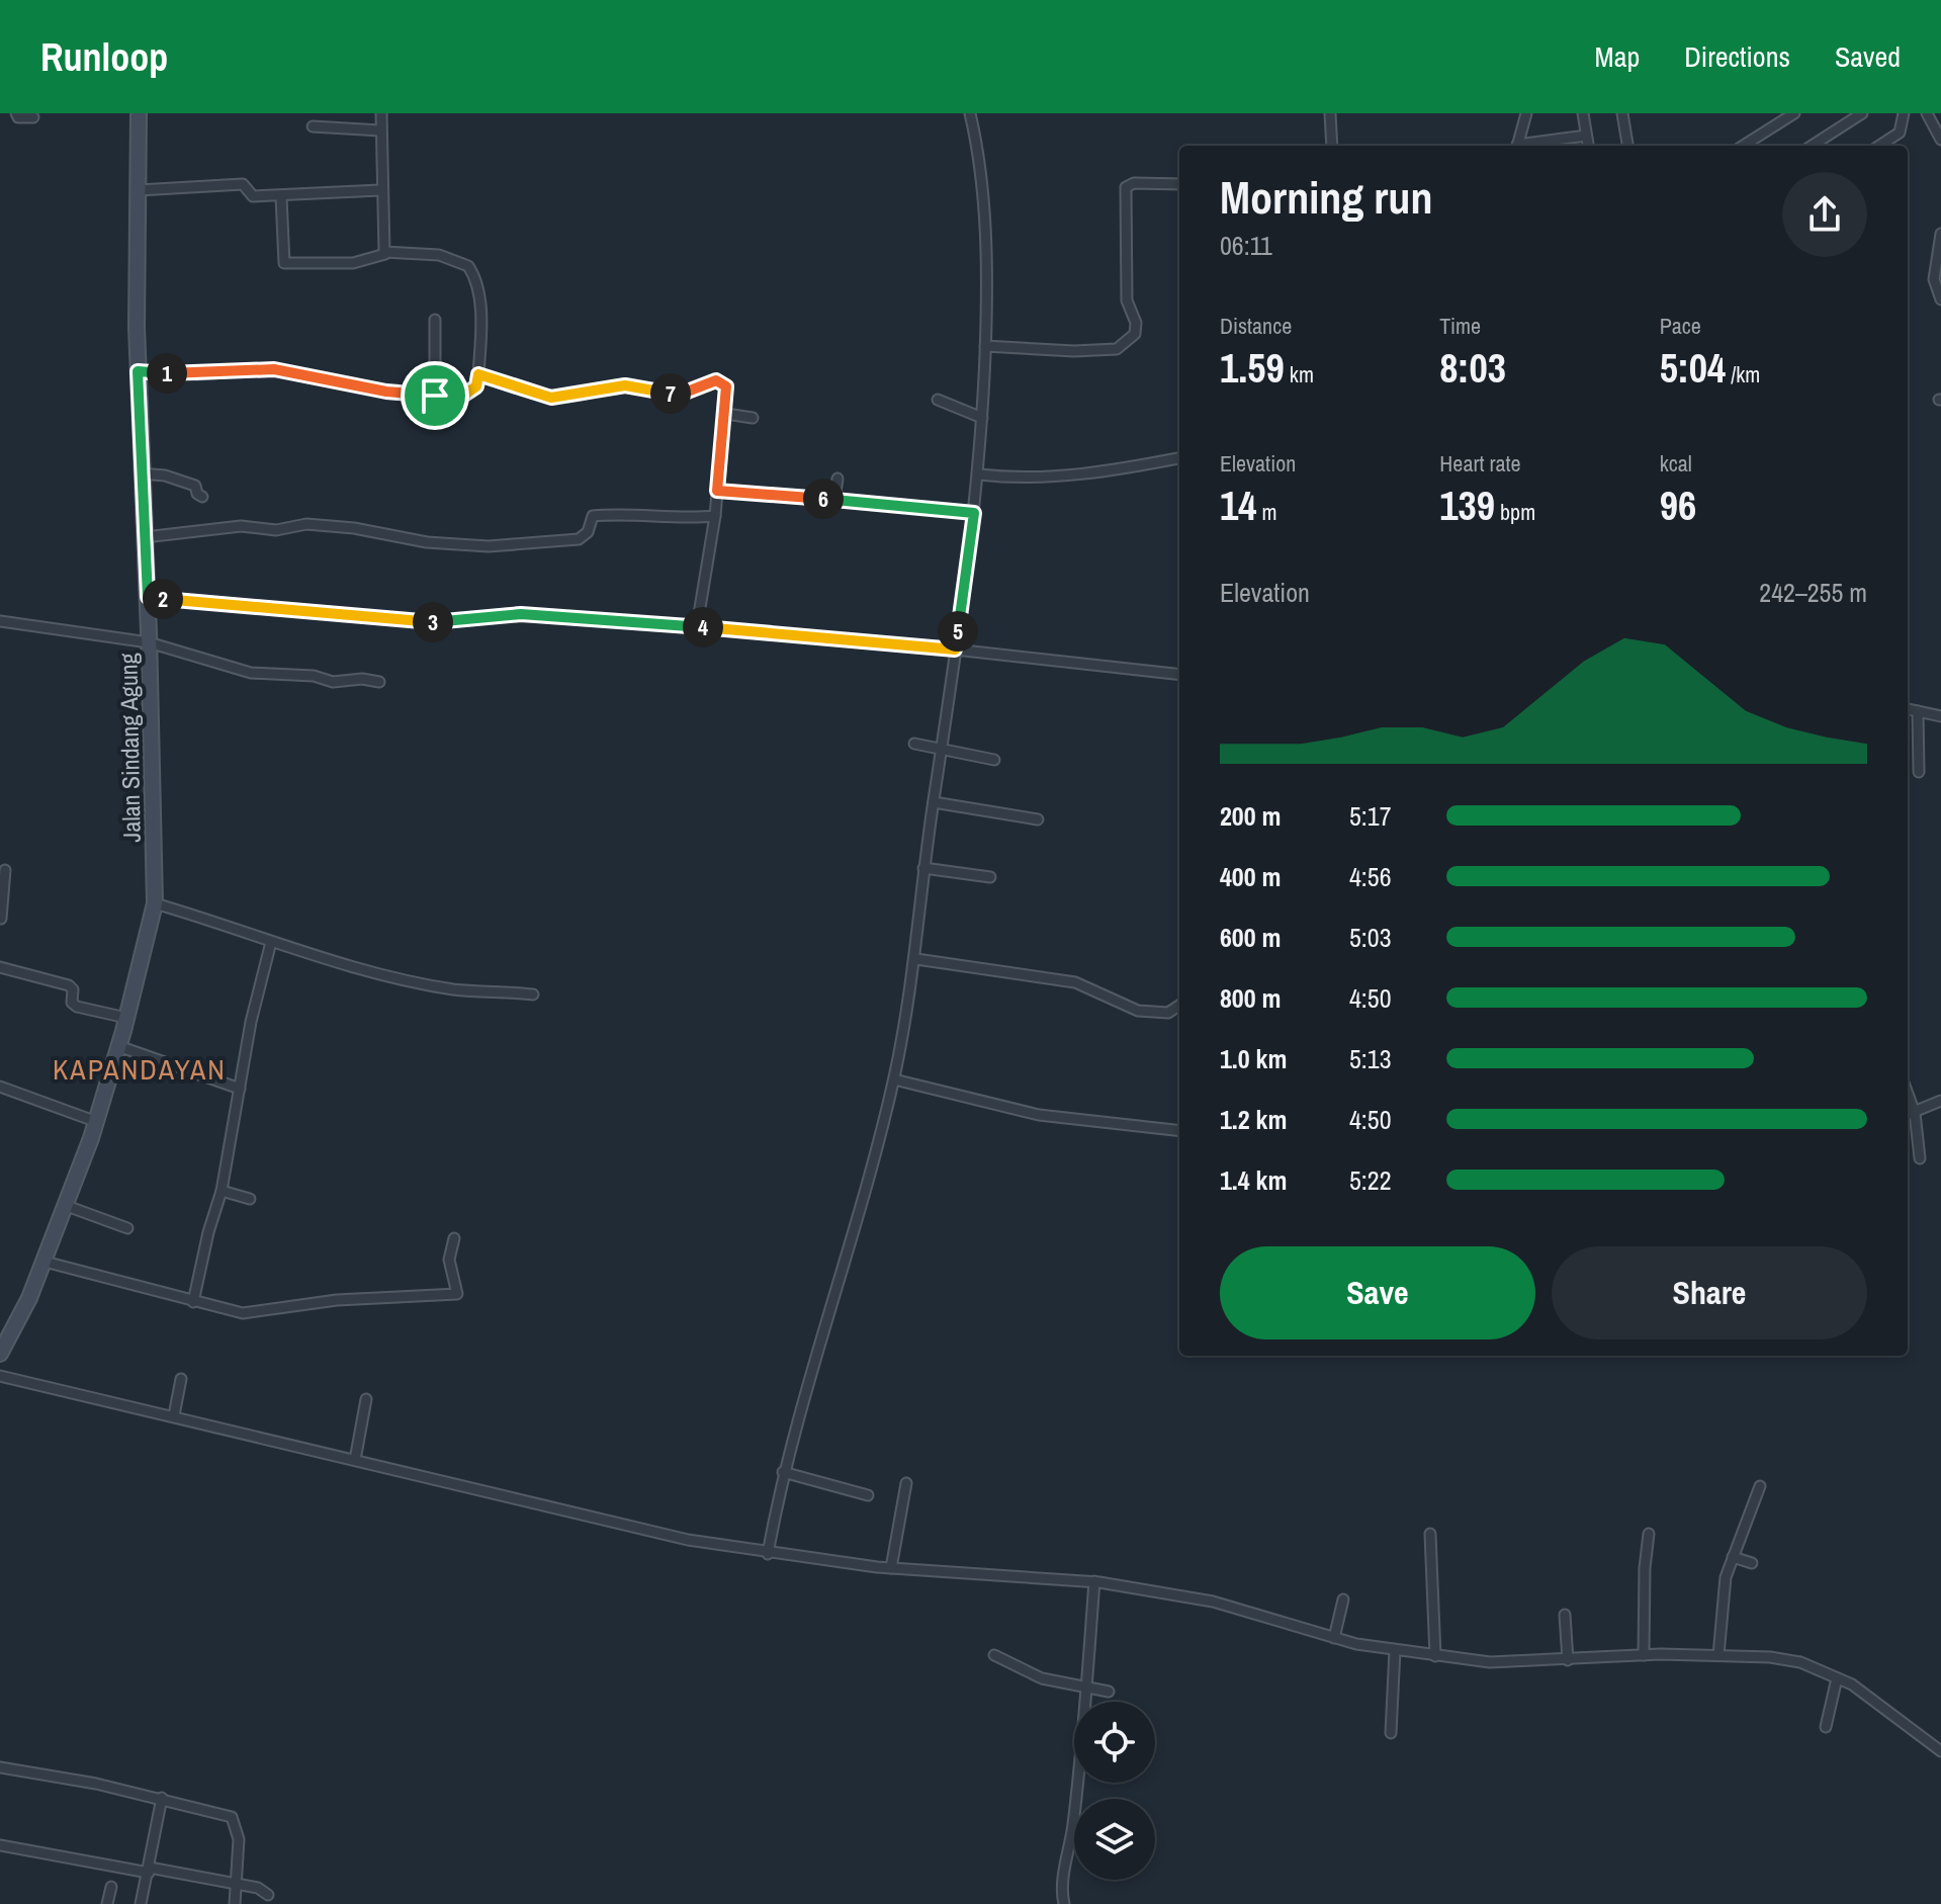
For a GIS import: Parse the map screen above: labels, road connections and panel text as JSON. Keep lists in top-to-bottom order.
{
  "streets": {
    "main road": ["Jalan Sindang Agung"]
  },
  "districts": ["KAPANDAYAN"],
  "page": {
    "header": "Runloop",
    "nav": ["Map", "Directions", "Saved"],
    "heading": ["Morning run", "06:11"],
    "stats": [
      ["Distance", "1.59 km"],
      ["Time", "8:03"],
      ["Pace", "5:04 /km"],
      ["Elevation", "14 m"],
      ["Heart rate", "139 bpm"],
      ["kcal", "96"]
    ],
    "pins": [
      "1",
      "7",
      "6",
      "2",
      "3",
      "4",
      "5"
    ],
    "chart": ["Elevation", "242–255 m"],
    "list": [
      {
        "name": "200 m",
        "note": "5:17"
      },
      {
        "name": "400 m",
        "note": "4:56"
      },
      {
        "name": "600 m",
        "note": "5:03"
      },
      {
        "name": "800 m",
        "note": "4:50"
      },
      {
        "name": "1.0 km",
        "note": "5:13"
      },
      {
        "name": "1.2 km",
        "note": "4:50"
      },
      {
        "name": "1.4 km",
        "note": "5:22"
      }
    ],
    "buttons": ["Save", "Share"]
  }
}
